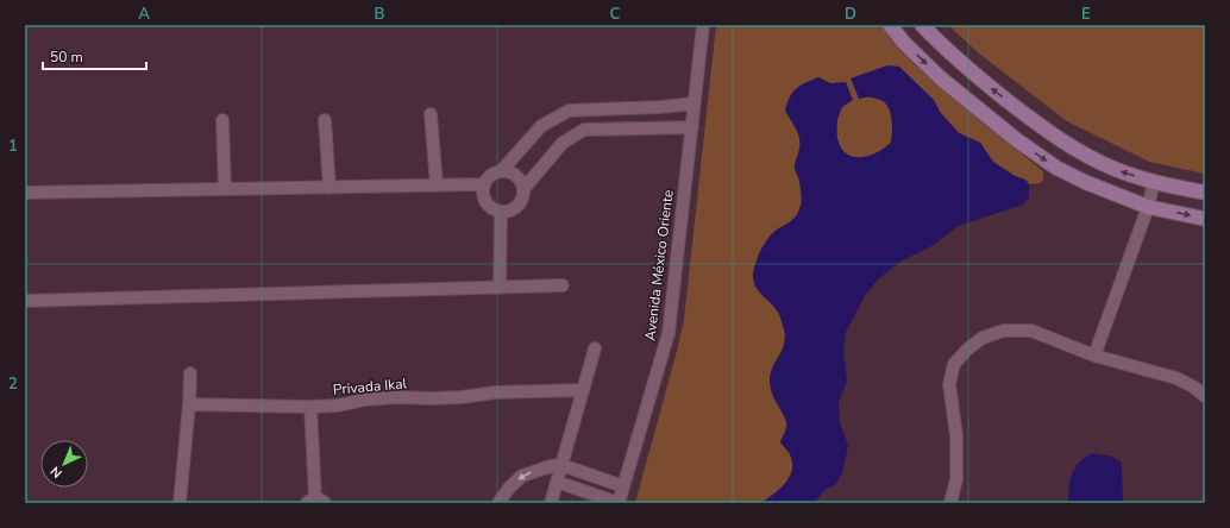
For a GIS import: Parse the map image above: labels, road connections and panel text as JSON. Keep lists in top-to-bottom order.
{
  "streets": {
    "street": ["Avenida México Oriente", "Privada Ikal"]
  },
  "scale_bar": "50 m",
  "north": "bottom left",
  "grid": {
    "columns": [
      "A",
      "B",
      "C",
      "D",
      "E"
    ],
    "rows": ["1", "2"]
  }
}
